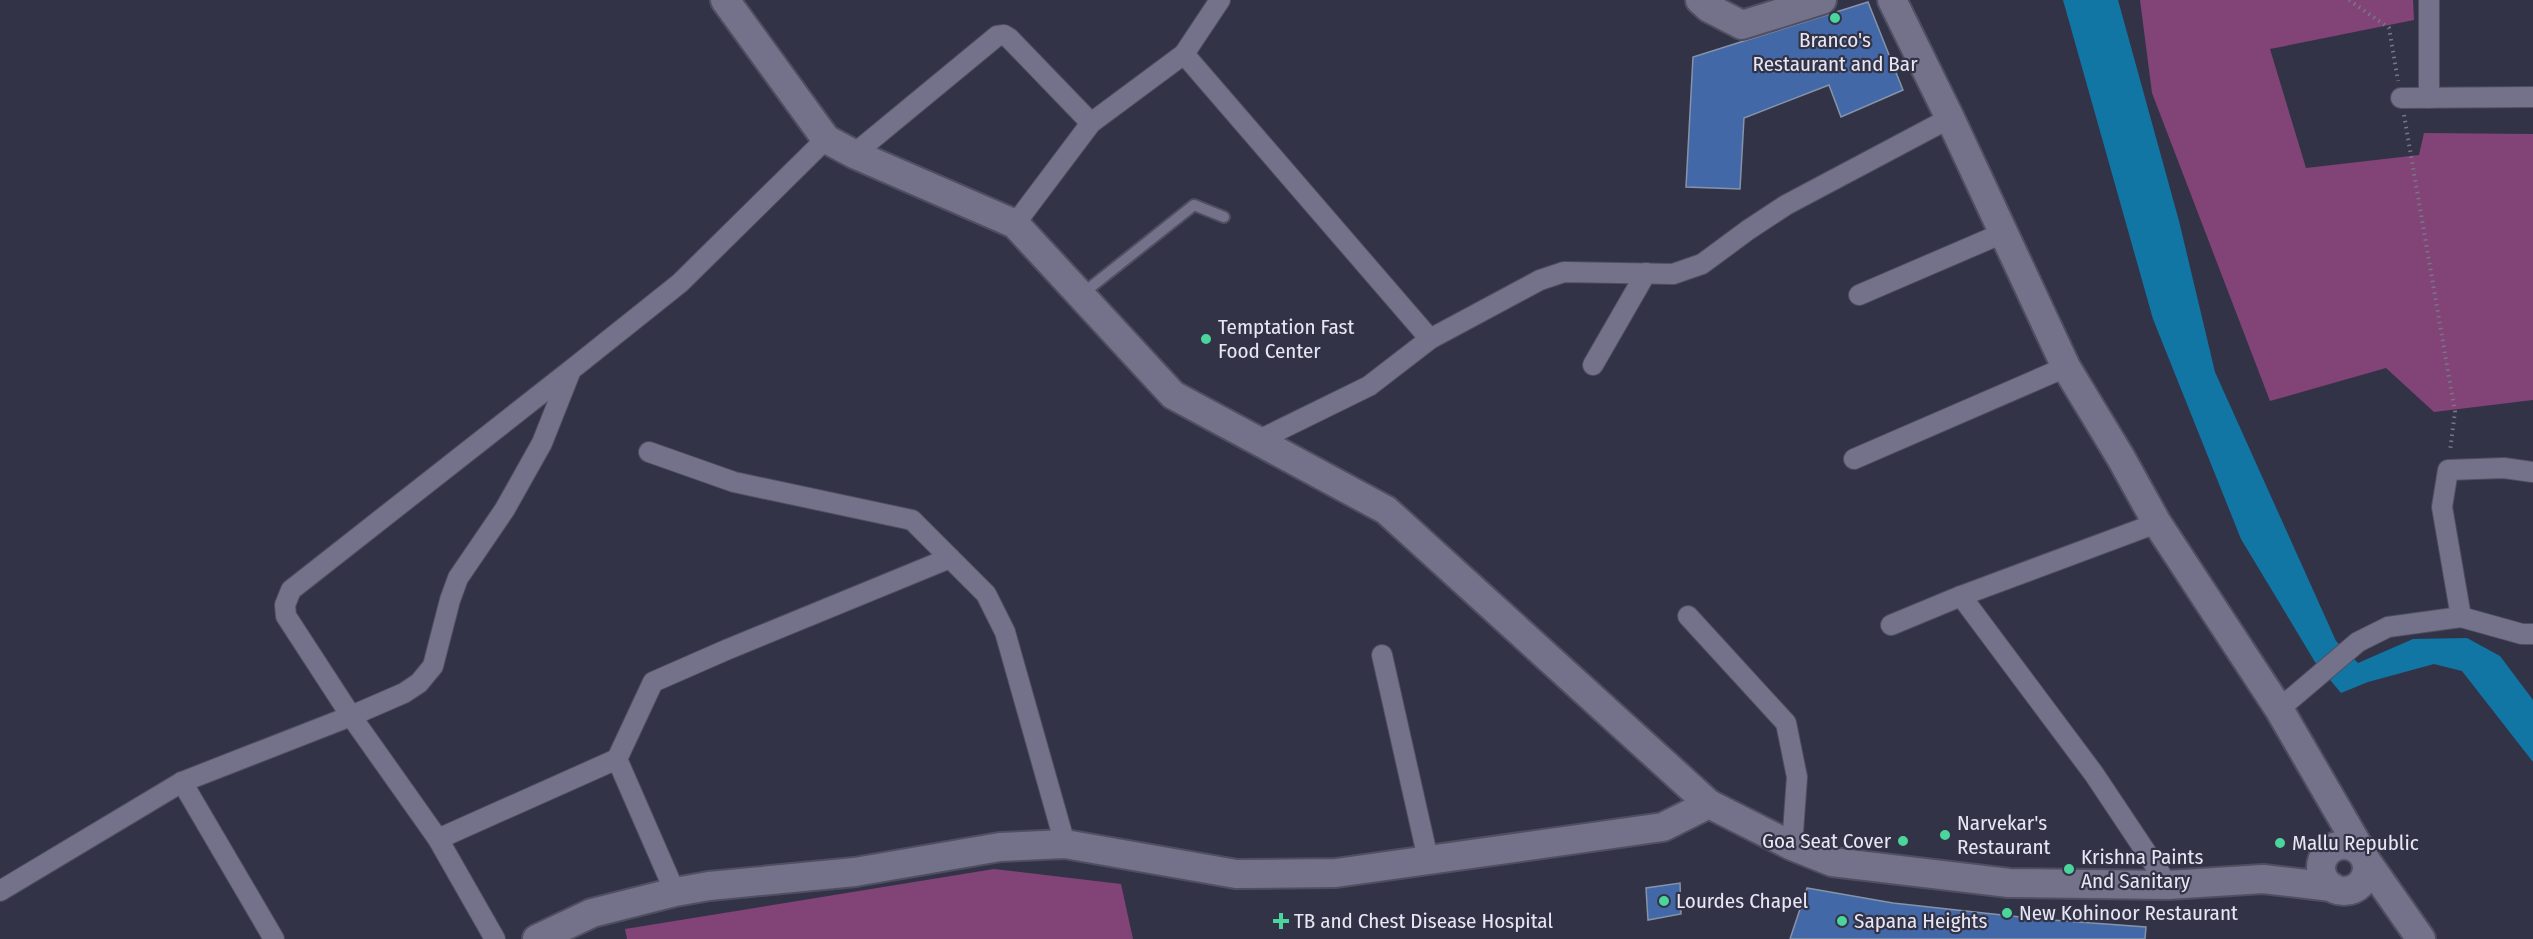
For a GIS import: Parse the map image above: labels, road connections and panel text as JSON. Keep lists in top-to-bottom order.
{
  "places": {
    "other": [
      "Branco's Restaurant and Bar",
      "Temptation Fast Food Center",
      "Narvekar's Restaurant",
      "Goa Seat Cover",
      "Mallu Republic",
      "Krishna Paints And Sanitary",
      "Lourdes Chapel",
      "New Kohinoor Restaurant",
      "Sapana Heights"
    ],
    "health": ["TB and Chest Disease Hospital"]
  }
}
